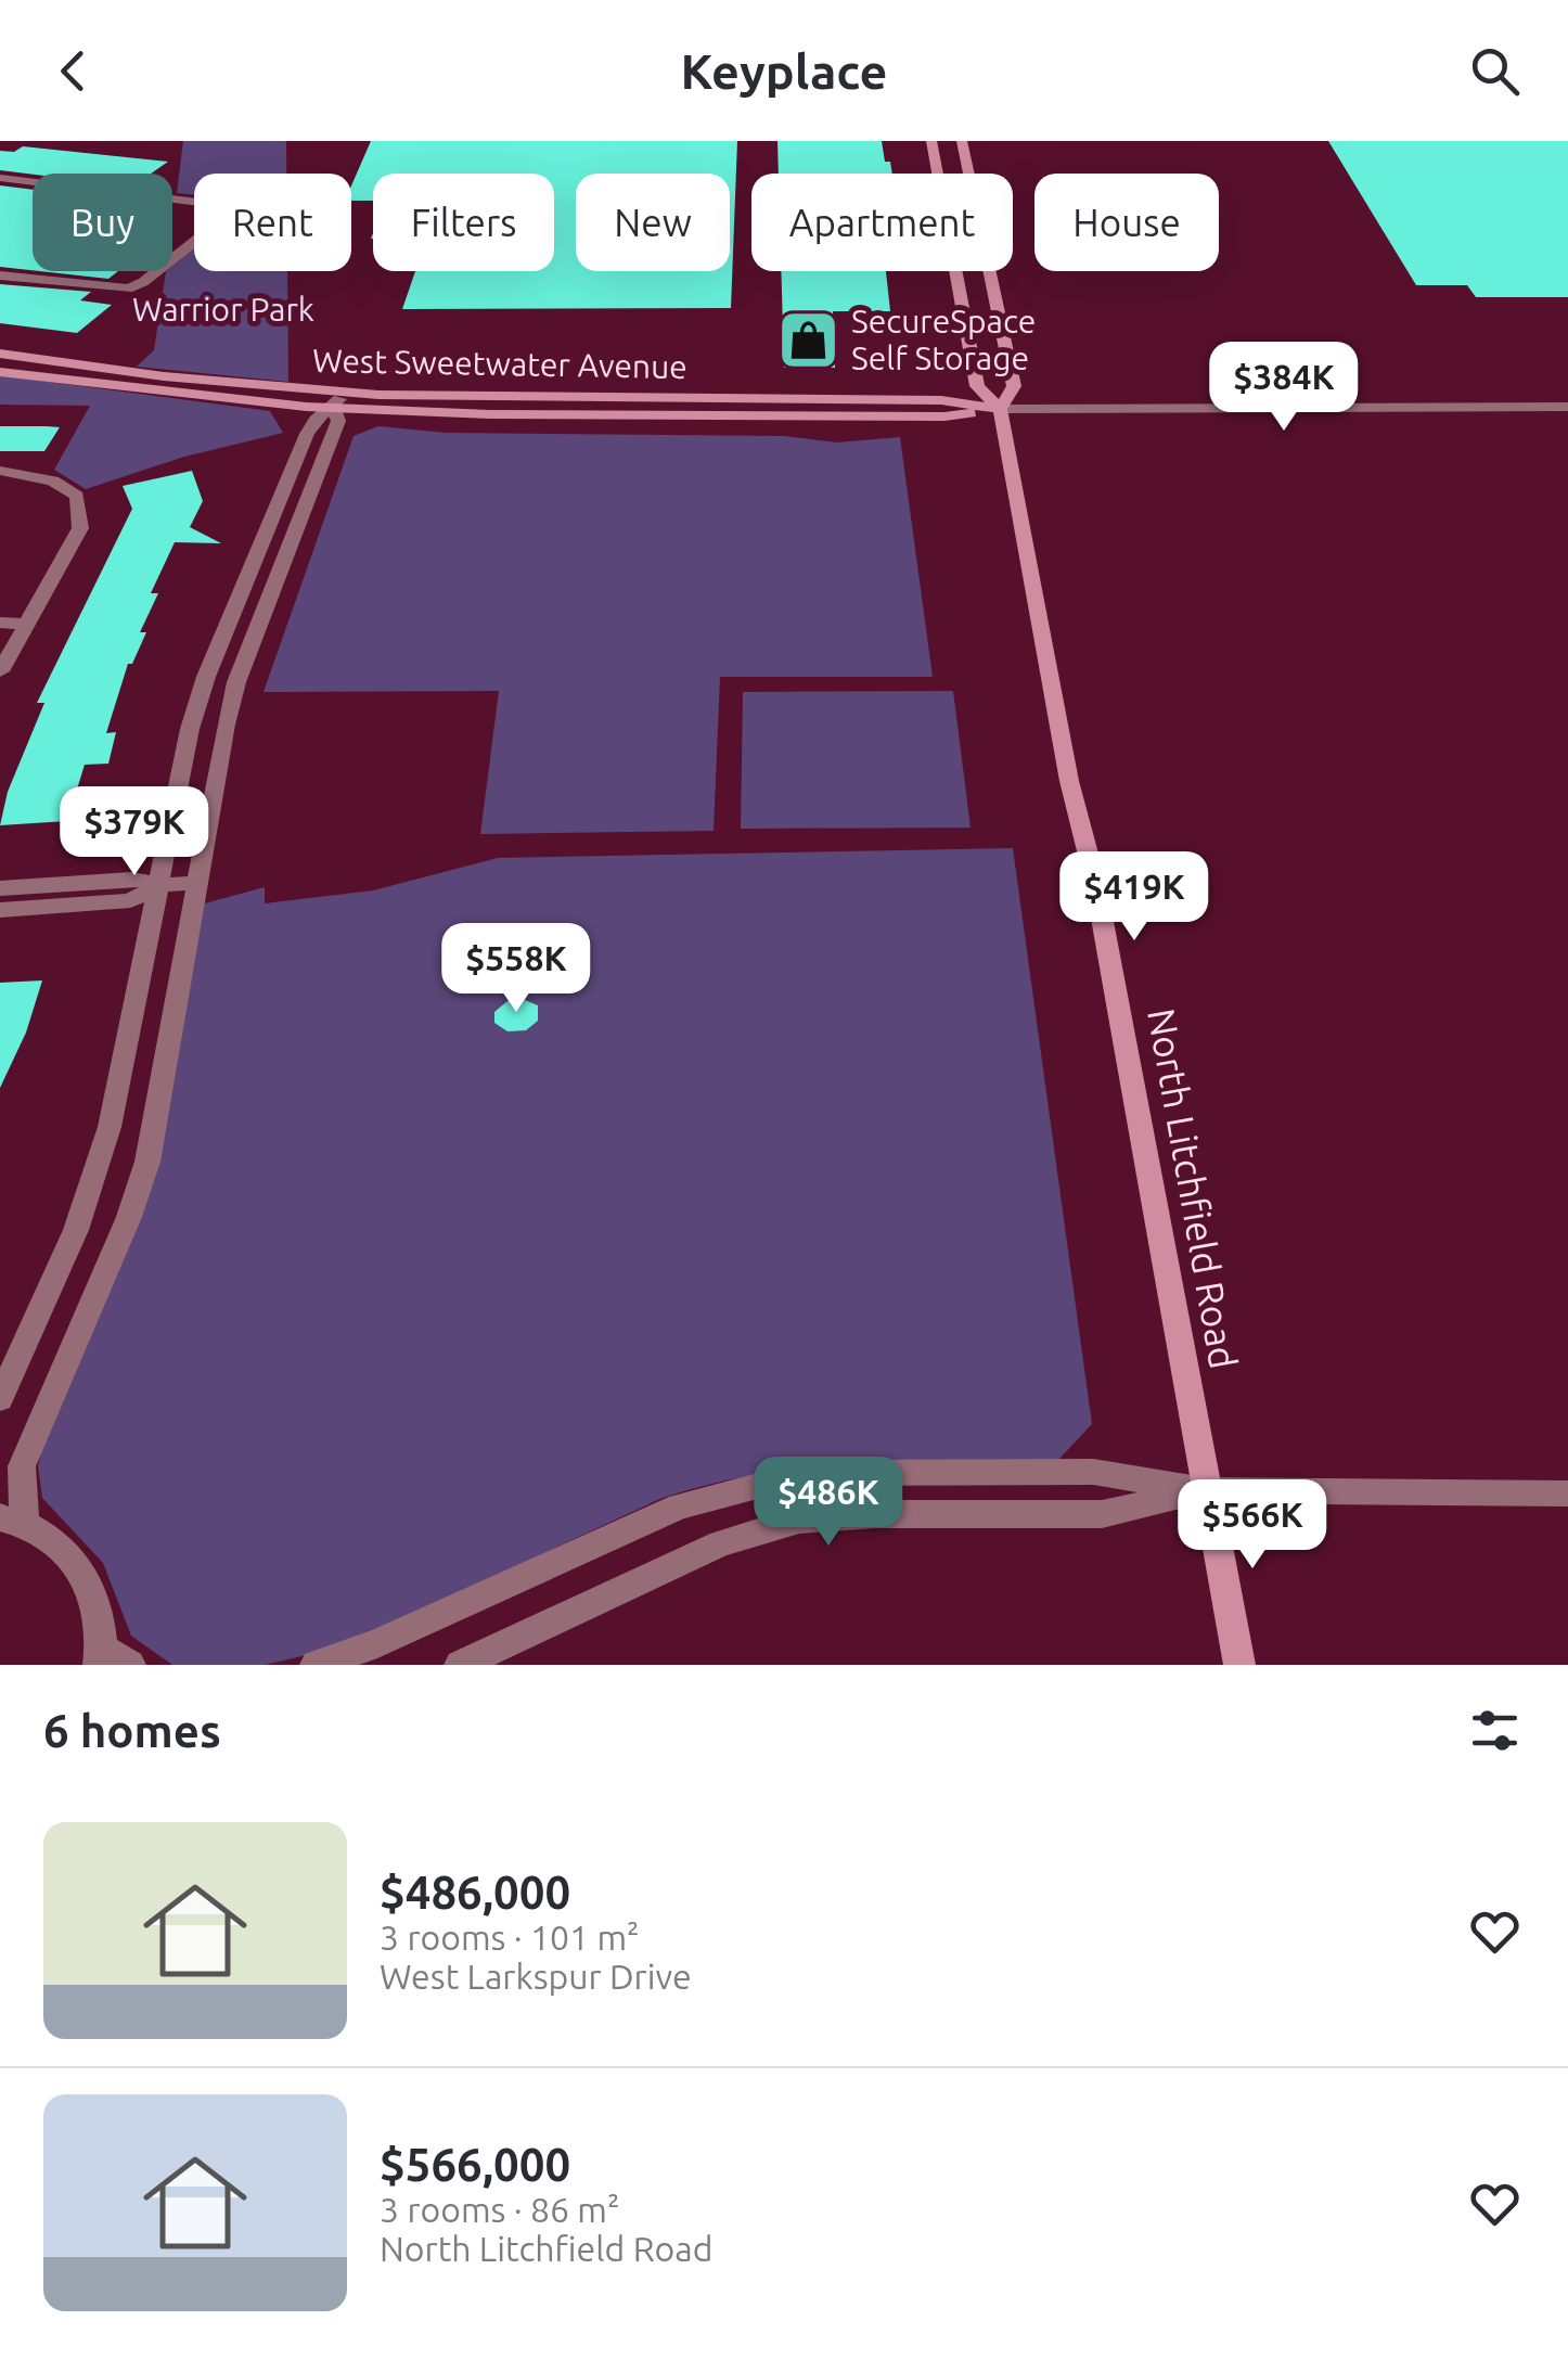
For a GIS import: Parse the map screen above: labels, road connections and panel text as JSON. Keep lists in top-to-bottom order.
{
  "streets": {
    "main road": ["West Sweetwater Avenue", "North Litchfield Road"]
  },
  "crossings": [
    ["West Sweetwater Avenue", "North Litchfield Road"]
  ],
  "parks": ["Warrior Park"],
  "places": {
    "shop": ["SecureSpace Self Storage"]
  },
  "page": {
    "header": "Keyplace",
    "chip": [
      "Buy",
      "Rent",
      "Filters",
      "New",
      "Apartment",
      "House"
    ],
    "price": [
      "$384K",
      "$379K",
      "$419K",
      "$558K",
      "$486K",
      "$566K"
    ],
    "heading": "6 homes",
    "list": [
      {
        "name": "$486,000",
        "note": "3 rooms · 101 m² · West Larkspur Drive"
      },
      {
        "name": "$566,000",
        "note": "3 rooms · 86 m² · North Litchfield Road"
      }
    ]
  }
}
